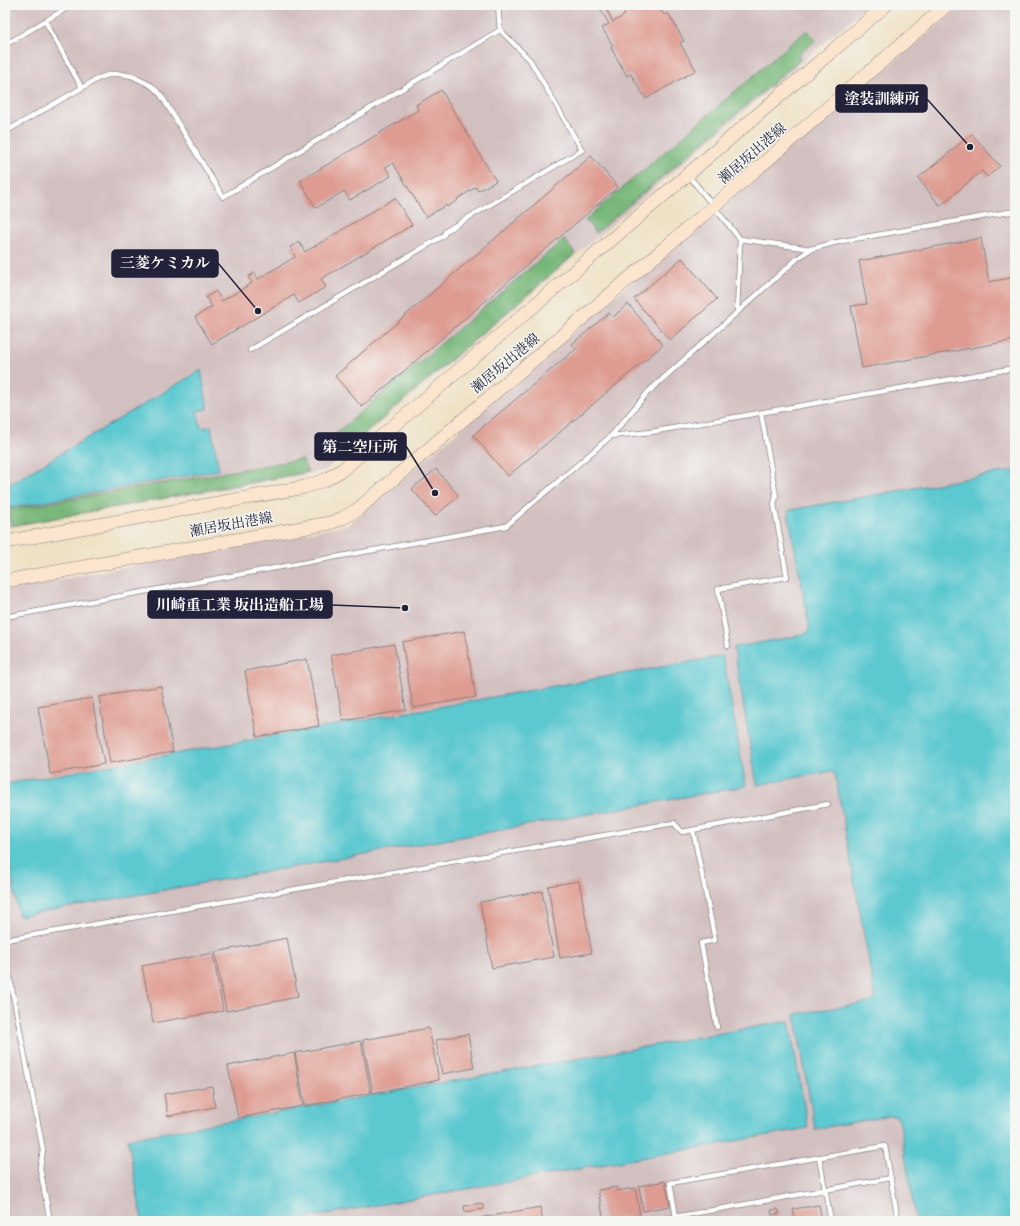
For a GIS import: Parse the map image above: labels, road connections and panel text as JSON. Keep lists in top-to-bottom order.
{
  "streets": {
    "main road": ["瀬居坂出港線"]
  },
  "places": [
    "塗装訓練所",
    "三菱ケミカル",
    "第二空圧所",
    "川崎重工業 坂出造船工場"
  ]
}
